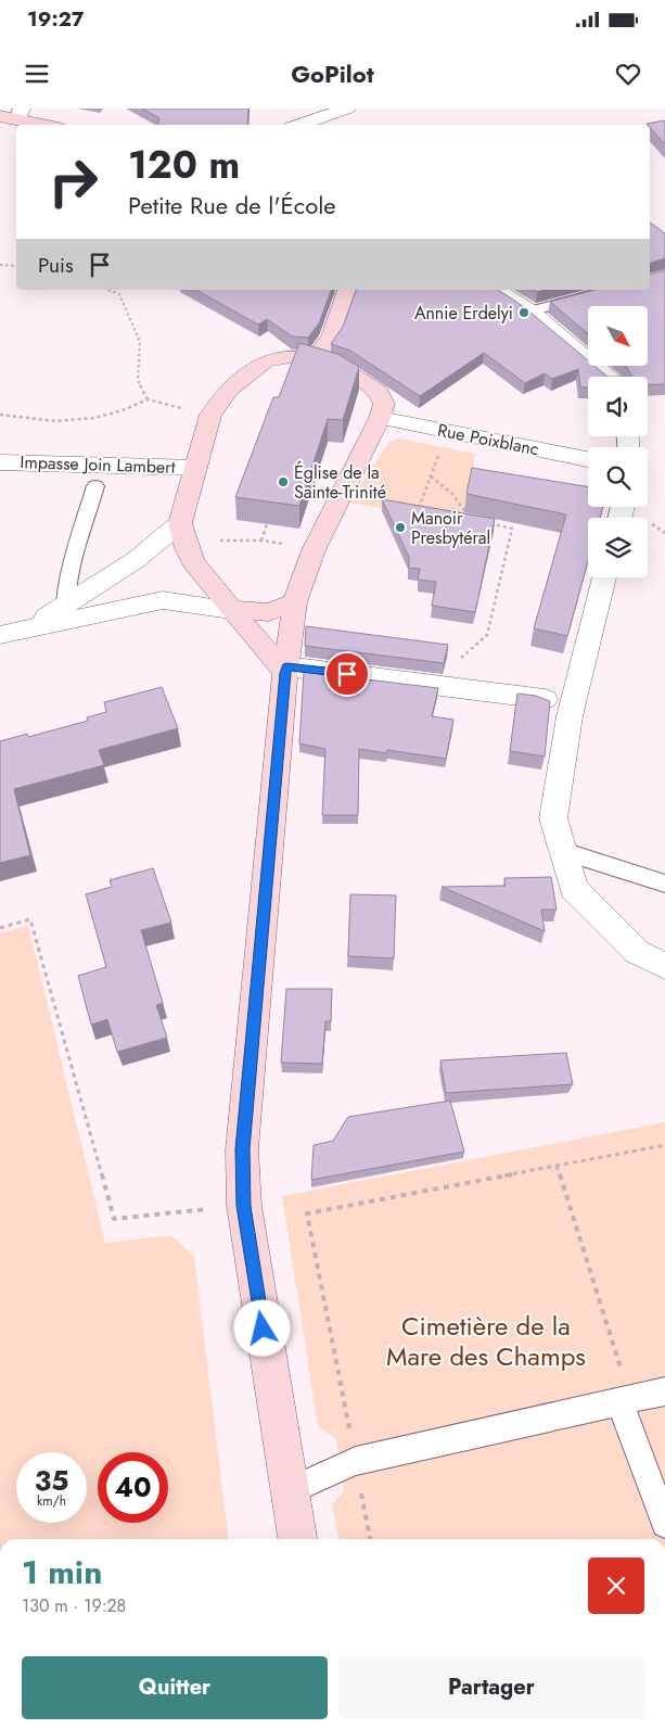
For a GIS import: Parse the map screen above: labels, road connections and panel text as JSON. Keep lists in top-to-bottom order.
{
  "streets": {
    "street": ["Rue Poixblanc", "Impasse Join Lambert"]
  },
  "parks": ["Cimetière de la Mare des Champs"],
  "places": ["Annie Erdelyi", "Église de la Sainte-Trinité", "Manoir Presbytéral"],
  "north": "bottom right",
  "page": {
    "status": "19:27",
    "header": "GoPilot",
    "turn": ["120 m", "Petite Rue de l'École"],
    "then": "Puis",
    "speed": "35 km/h",
    "limit": "40",
    "heading": ["1 min", "130 m · 19:28"],
    "buttons": ["Quitter", "Partager"]
  }
}
